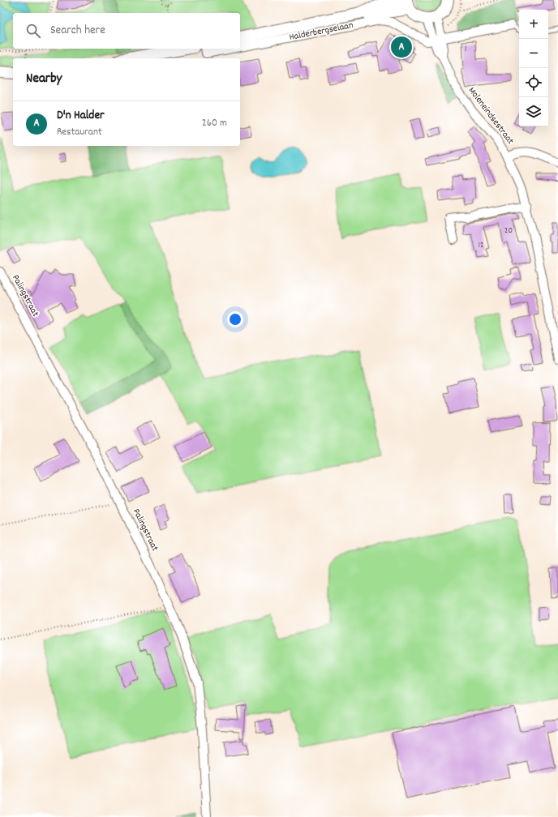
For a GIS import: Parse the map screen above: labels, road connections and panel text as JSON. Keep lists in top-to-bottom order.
{
  "streets": {
    "main road": ["Halderbergselaan"],
    "street": ["Moleneindsestraat", "Palingstraat"]
  },
  "crossings": [
    ["Halderbergselaan", "Moleneindsestraat"]
  ],
  "house_numbers": ["1", "20", "12"],
  "page": {
    "map_buttons": ["+", "−"],
    "search": "Search here",
    "pins": "A",
    "heading": "Nearby",
    "list": [
      {
        "mark": "A",
        "name": "D'n Halder",
        "note": "Restaurant",
        "value": "260 m"
      }
    ]
  }
}
